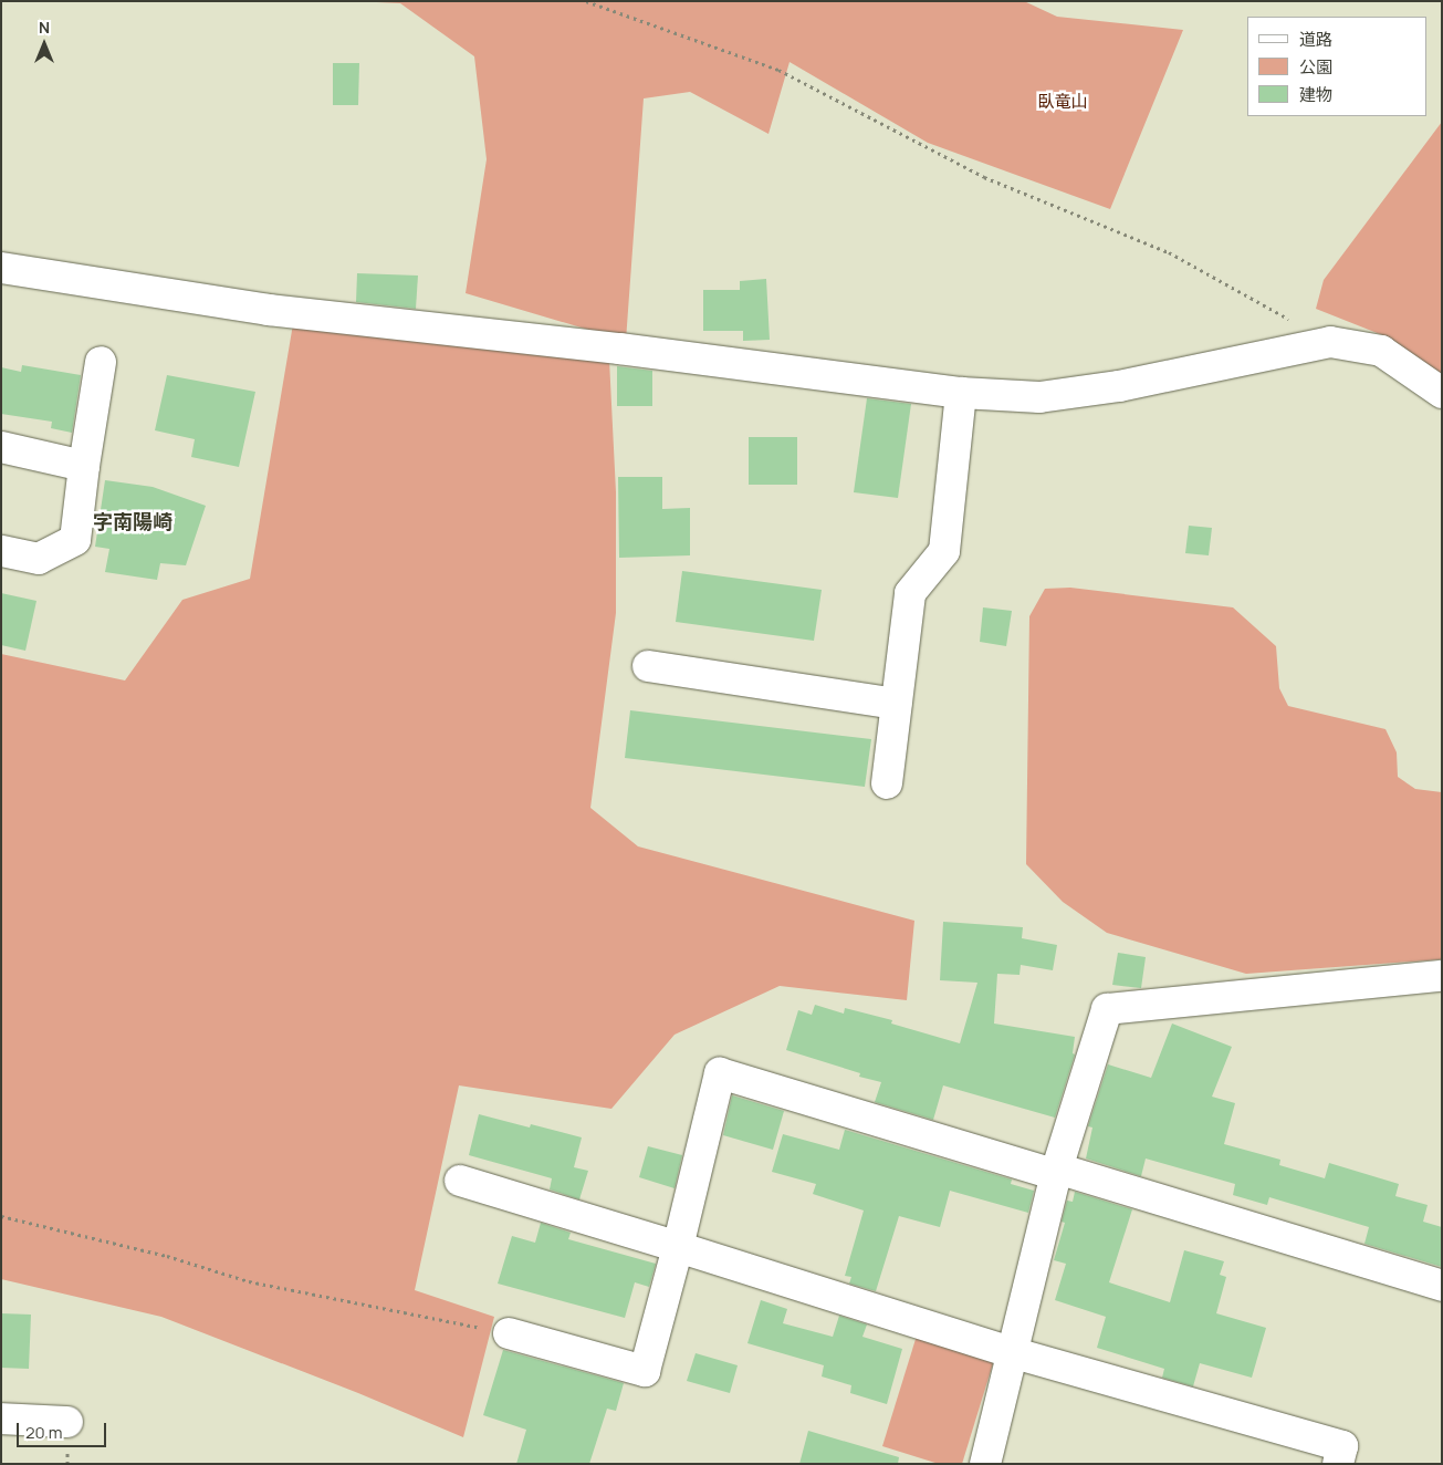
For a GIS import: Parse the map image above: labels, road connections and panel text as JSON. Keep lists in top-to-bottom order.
{
  "districts": ["字南陽崎"],
  "parks": ["臥竜山"],
  "legend": ["道路", "公園", "建物"],
  "scale_bar": "20 m",
  "north": "top"
}
